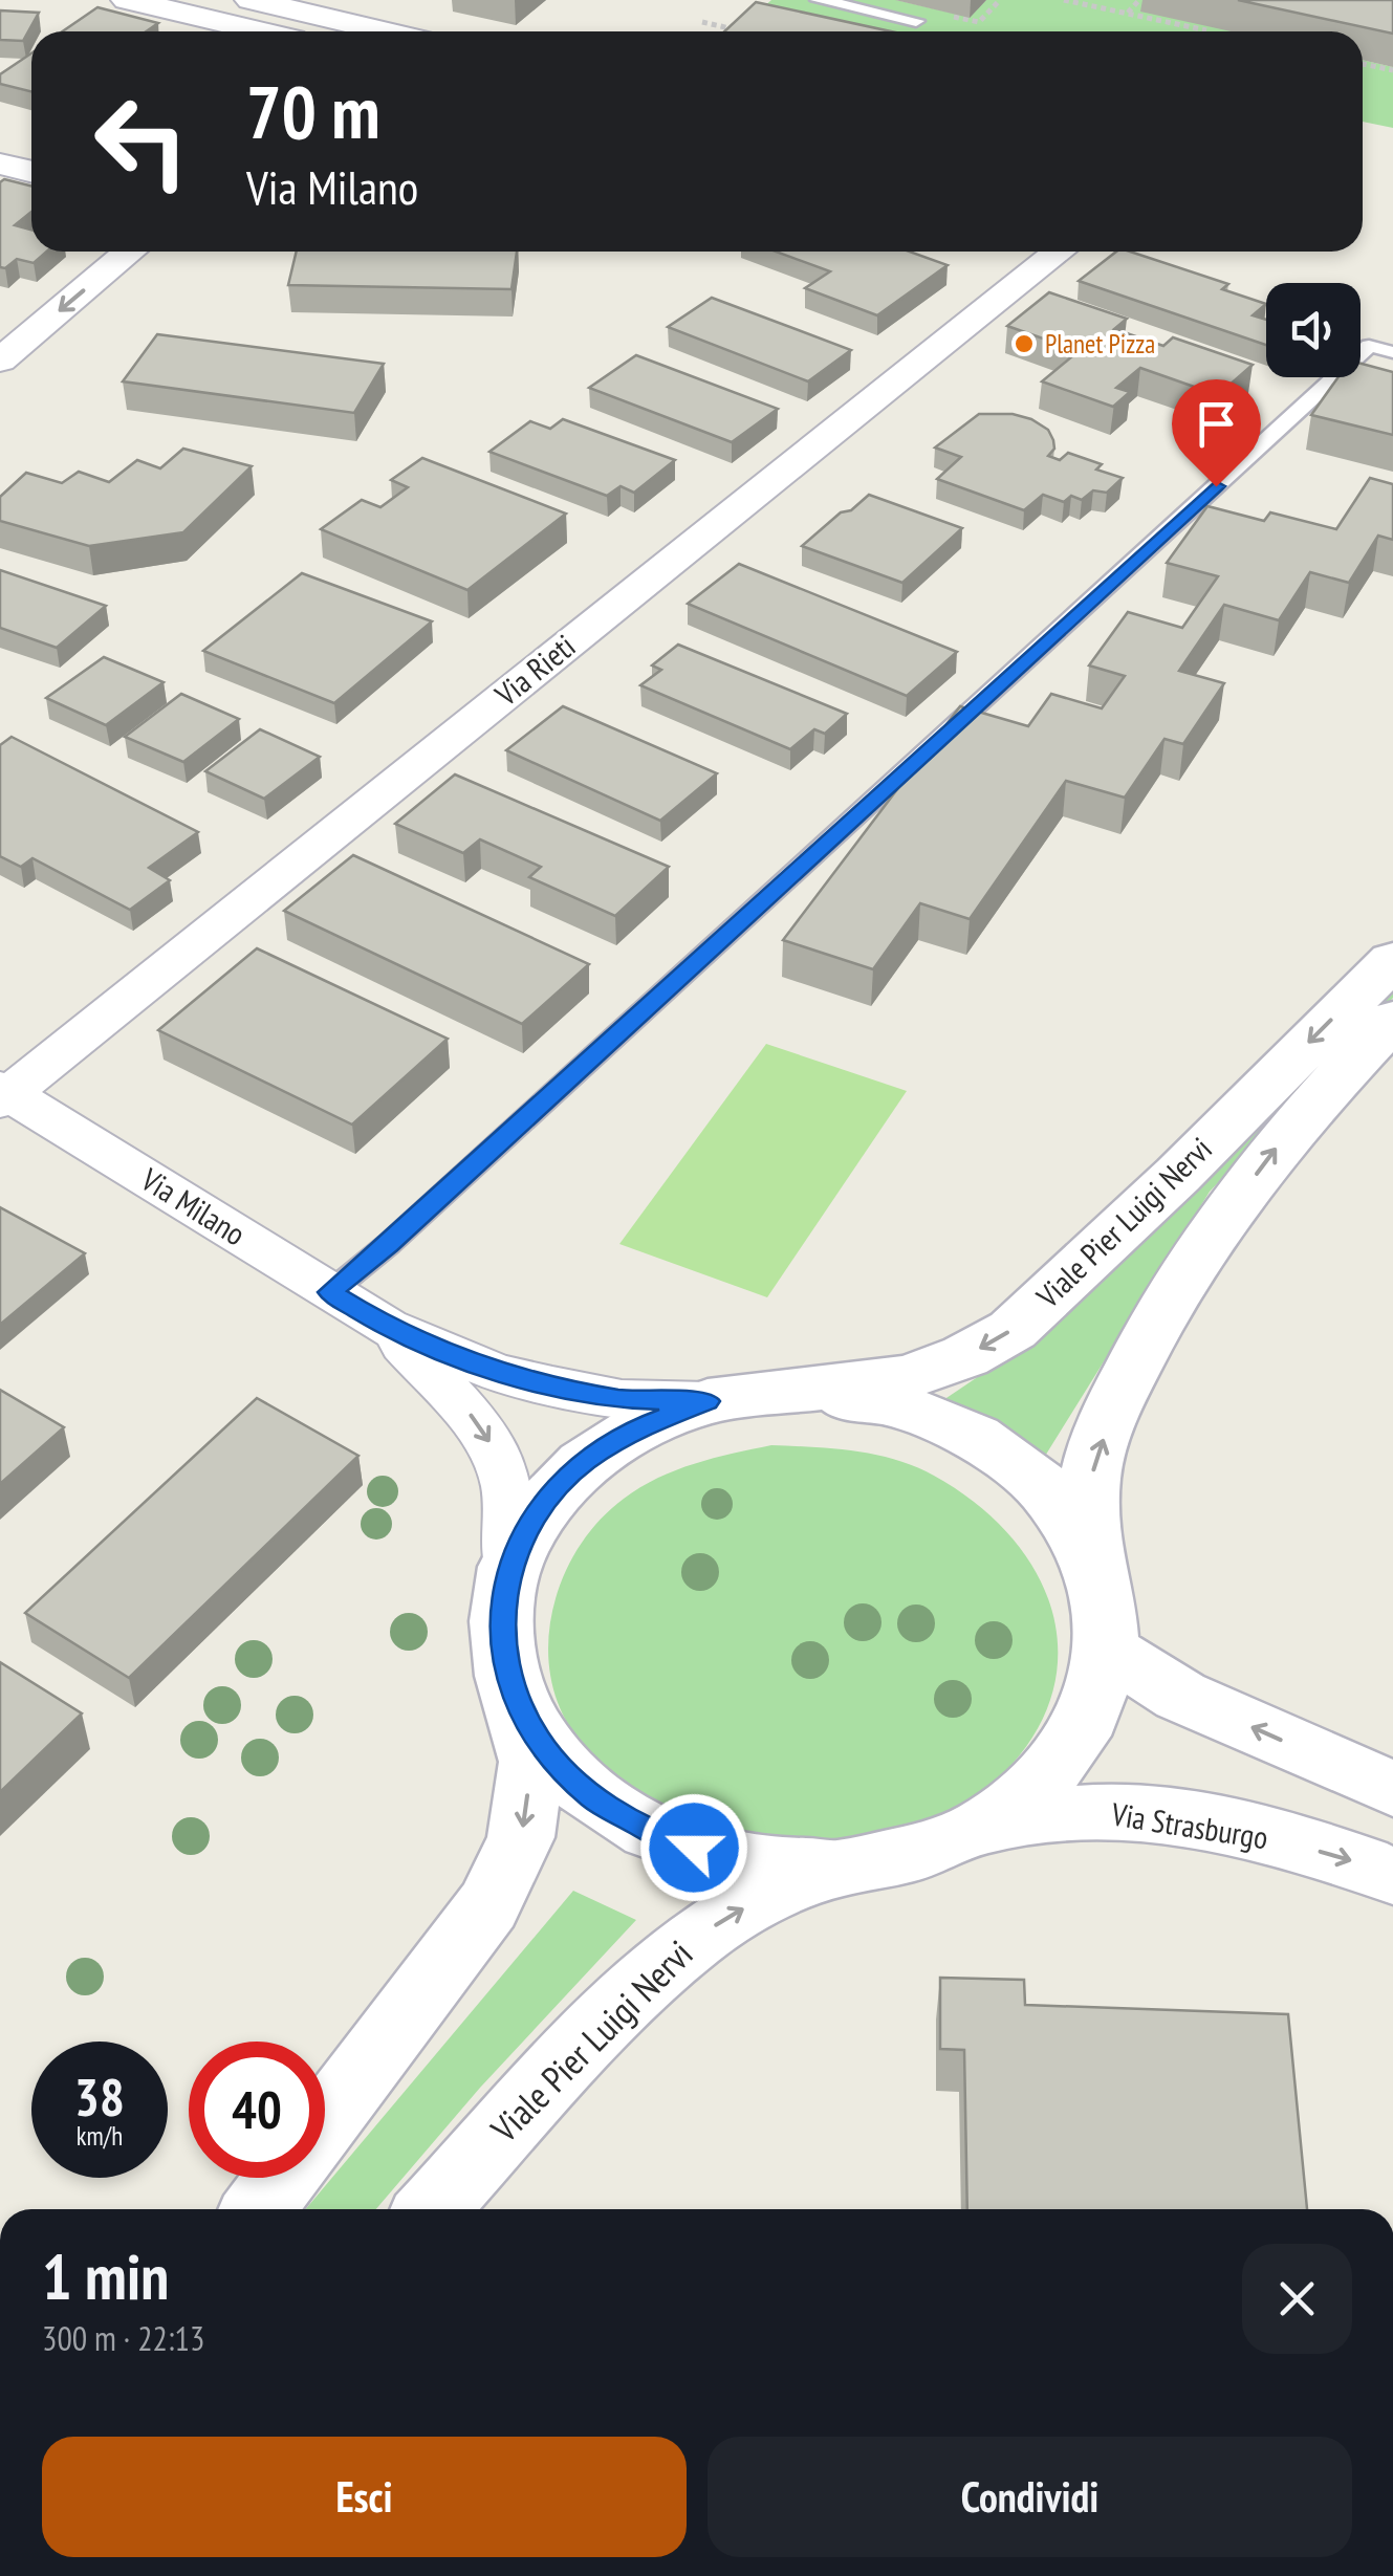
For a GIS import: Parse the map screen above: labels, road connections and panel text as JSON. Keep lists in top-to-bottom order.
{
  "streets": {
    "street": [
      "Via Rieti",
      "Via Milano",
      "Viale Pier Luigi Nervi",
      "Via Strasburgo"
    ]
  },
  "crossings": [
    ["Via Rieti", "Via Milano"],
    ["Via Milano", "Viale Pier Luigi Nervi"],
    ["Viale Pier Luigi Nervi", "Via Strasburgo"]
  ],
  "places": ["Planet Pizza"],
  "page": {
    "turn": ["70 m", "Via Milano"],
    "speed": "38 km/h",
    "limit": "40",
    "heading": ["1 min", "300 m · 22:13"],
    "buttons": ["Esci", "Condividi"]
  }
}
